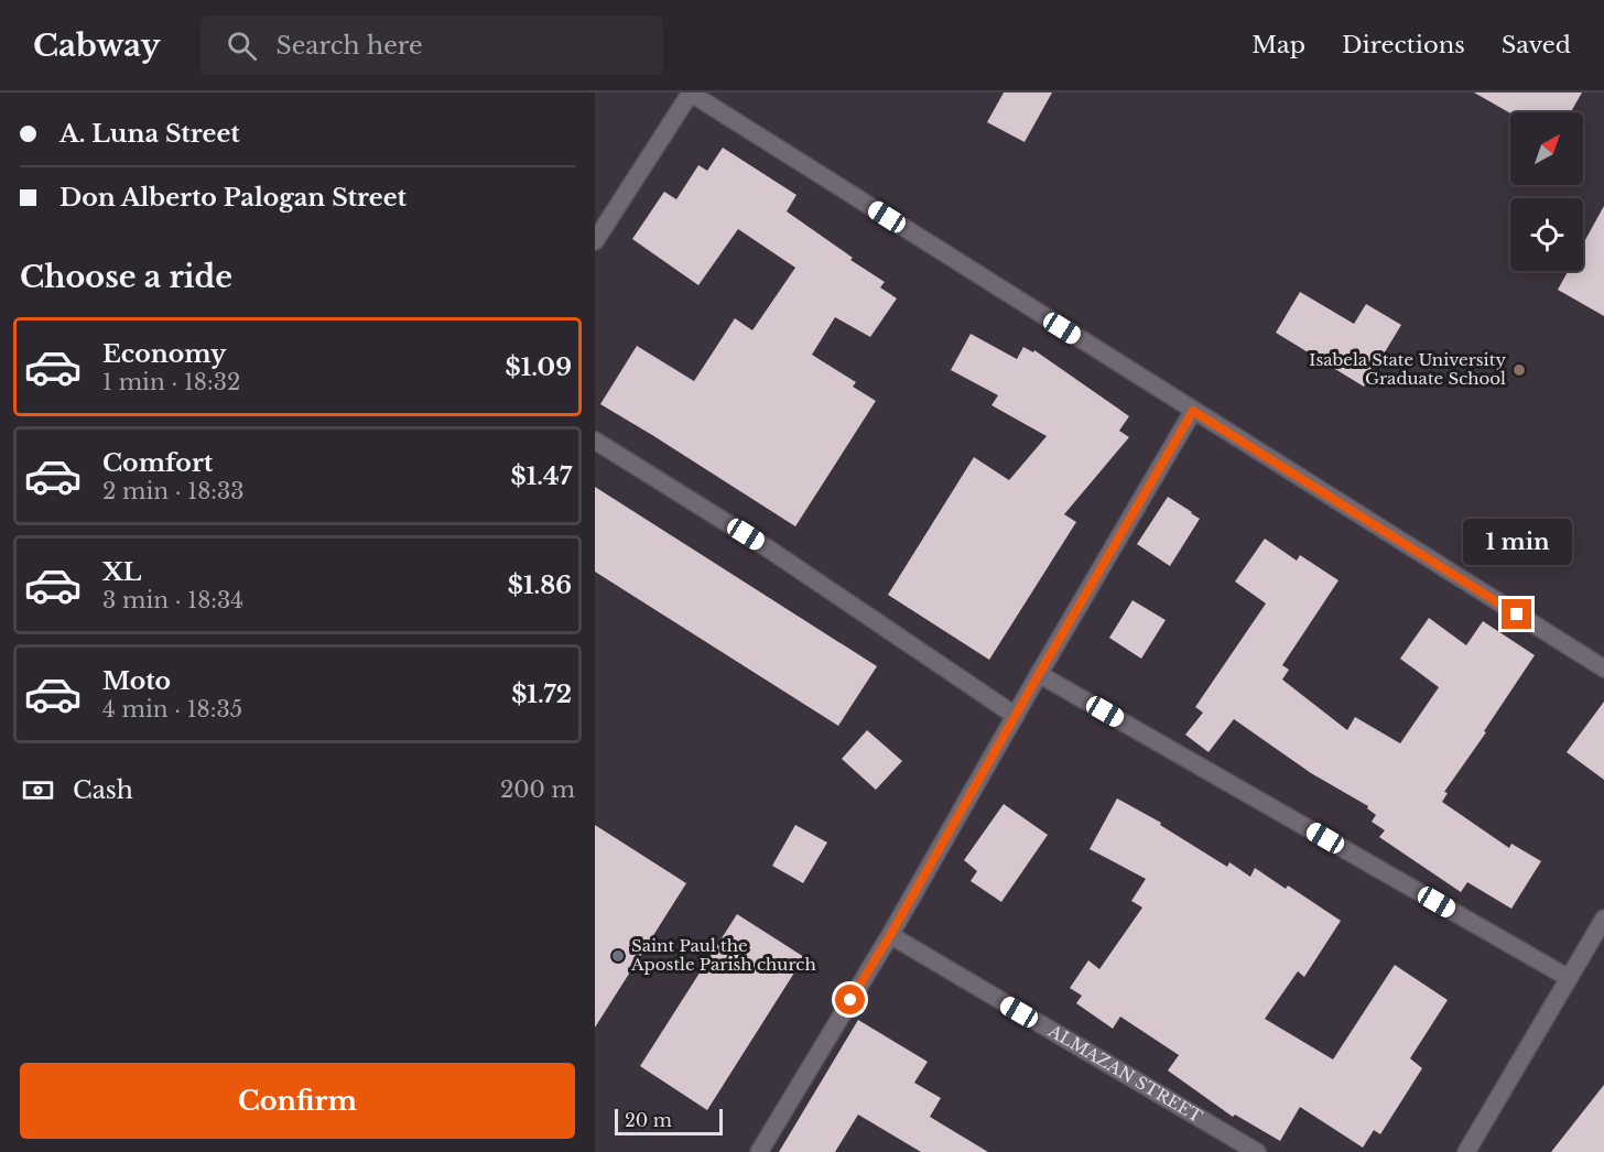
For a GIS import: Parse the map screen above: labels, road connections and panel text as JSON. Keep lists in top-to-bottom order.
{
  "streets": {
    "street": ["ALMAZAN STREET"]
  },
  "places": ["Isabela State University Graduate School", "Saint Paul the Apostle Parish church"],
  "scale_bar": "20 m",
  "north": "top right",
  "page": {
    "header": "Cabway",
    "search": "Search here",
    "nav": ["Map", "Directions", "Saved"],
    "banner": ["A. Luna Street", "Don Alberto Palogan Street"],
    "heading": "Choose a ride",
    "list": [
      {
        "name": "Economy",
        "note": "1 min · 18:32",
        "value": "$1.09"
      },
      {
        "name": "Comfort",
        "note": "2 min · 18:33",
        "value": "$1.47"
      },
      {
        "name": "XL",
        "note": "3 min · 18:34",
        "value": "$1.86"
      },
      {
        "name": "Moto",
        "note": "4 min · 18:35",
        "value": "$1.72"
      }
    ],
    "bubble": "1 min",
    "pay": ["Cash", "200 m"],
    "buttons": "Confirm",
    "scale": "20 m"
  }
}
